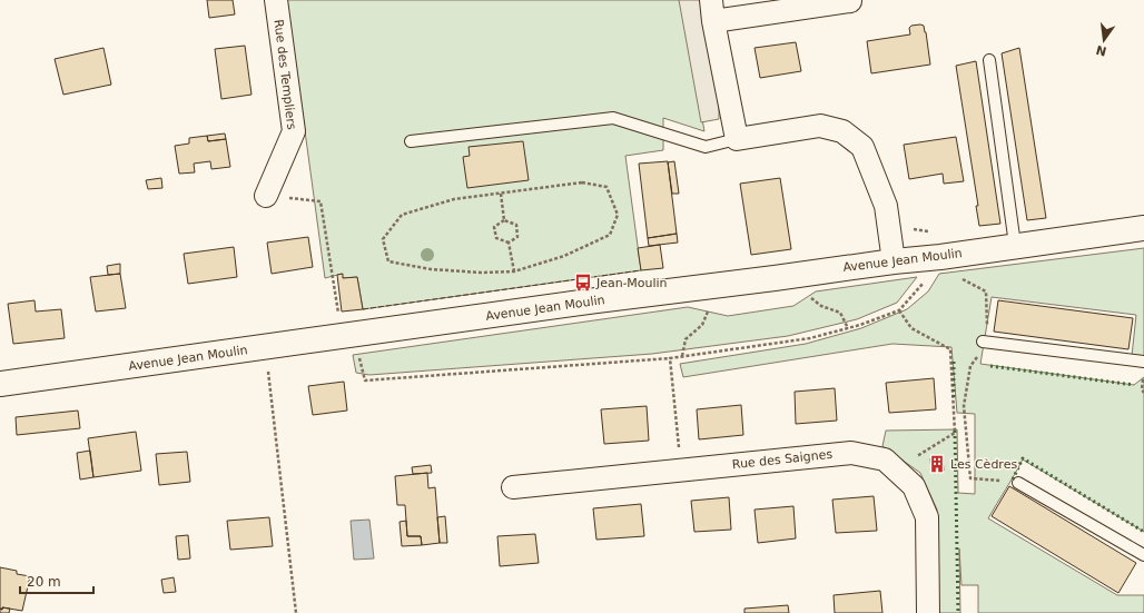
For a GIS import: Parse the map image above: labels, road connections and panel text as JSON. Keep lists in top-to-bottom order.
{
  "streets": {
    "main road": ["Avenue Jean Moulin"],
    "street": ["Rue des Templiers", "Rue des Saignes"]
  },
  "places": {
    "bus stop": ["Jean Moulin"],
    "building": ["Les Cèdres"]
  },
  "scale_bar": "20 m",
  "north": "bottom"
}
